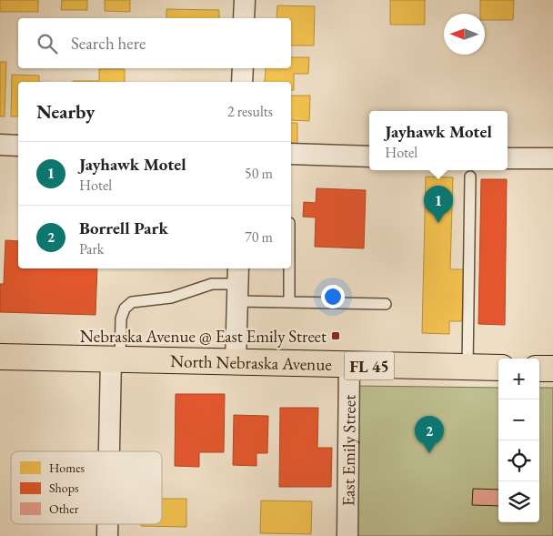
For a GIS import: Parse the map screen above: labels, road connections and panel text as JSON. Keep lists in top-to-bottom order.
{
  "streets": {
    "main road": ["North Nebraska Avenue", "FL 45"],
    "street": ["East Emily Street"]
  },
  "crossings": [
    ["North Nebraska Avenue", "East Emily Street"]
  ],
  "places": {
    "transit": ["Nebraska Avenue @ East Emily Street"]
  },
  "legend": ["Homes", "Shops", "Other"],
  "north": "left",
  "page": {
    "search": "Search here",
    "heading": ["Nearby", "2 results"],
    "popup": ["Jayhawk Motel", "Hotel"],
    "list": [
      {
        "mark": "1",
        "name": "Jayhawk Motel",
        "note": "Hotel",
        "value": "50 m"
      },
      {
        "mark": "2",
        "name": "Borrell Park",
        "note": "Park",
        "value": "70 m"
      }
    ],
    "pins": ["1", "2"],
    "map_buttons": ["+", "−"]
  }
}
